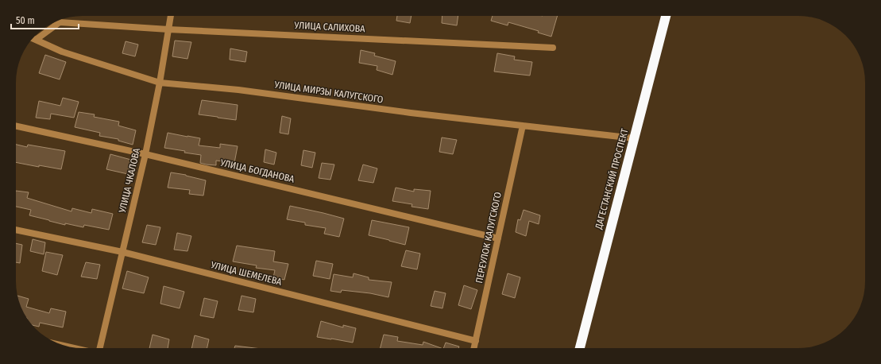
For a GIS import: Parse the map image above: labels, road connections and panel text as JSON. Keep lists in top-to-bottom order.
{
  "streets": {
    "highway": ["ДАГЕСТАНСКИЙ ПРОСПЕКТ"],
    "street": [
      "УЛИЦА САЛИХОВА",
      "УЛИЦА МИРЗЫ КАЛУГСКОГО",
      "УЛИЦА БОГДАНОВА",
      "УЛИЦА ЧКАЛОВА",
      "ПЕРЕУЛОК КАЛУГСКОГО",
      "УЛИЦА ШЕМЕЛЕВА"
    ]
  },
  "crossings": [
    ["УЛИЦА САЛИХОВА", "УЛИЦА МИРЗЫ КАЛУГСКОГО"],
    ["УЛИЦА САЛИХОВА", "УЛИЦА ЧКАЛОВА"],
    ["УЛИЦА МИРЗЫ КАЛУГСКОГО", "ДАГЕСТАНСКИЙ ПРОСПЕКТ"],
    ["УЛИЦА МИРЗЫ КАЛУГСКОГО", "УЛИЦА ЧКАЛОВА"],
    ["УЛИЦА МИРЗЫ КАЛУГСКОГО", "ПЕРЕУЛОК КАЛУГСКОГО"],
    ["УЛИЦА БОГДАНОВА", "УЛИЦА ЧКАЛОВА"],
    ["УЛИЦА БОГДАНОВА", "ПЕРЕУЛОК КАЛУГСКОГО"],
    ["УЛИЦА ЧКАЛОВА", "УЛИЦА ШЕМЕЛЕВА"],
    ["ПЕРЕУЛОК КАЛУГСКОГО", "УЛИЦА ШЕМЕЛЕВА"]
  ],
  "scale_bar": "50 m"
}
